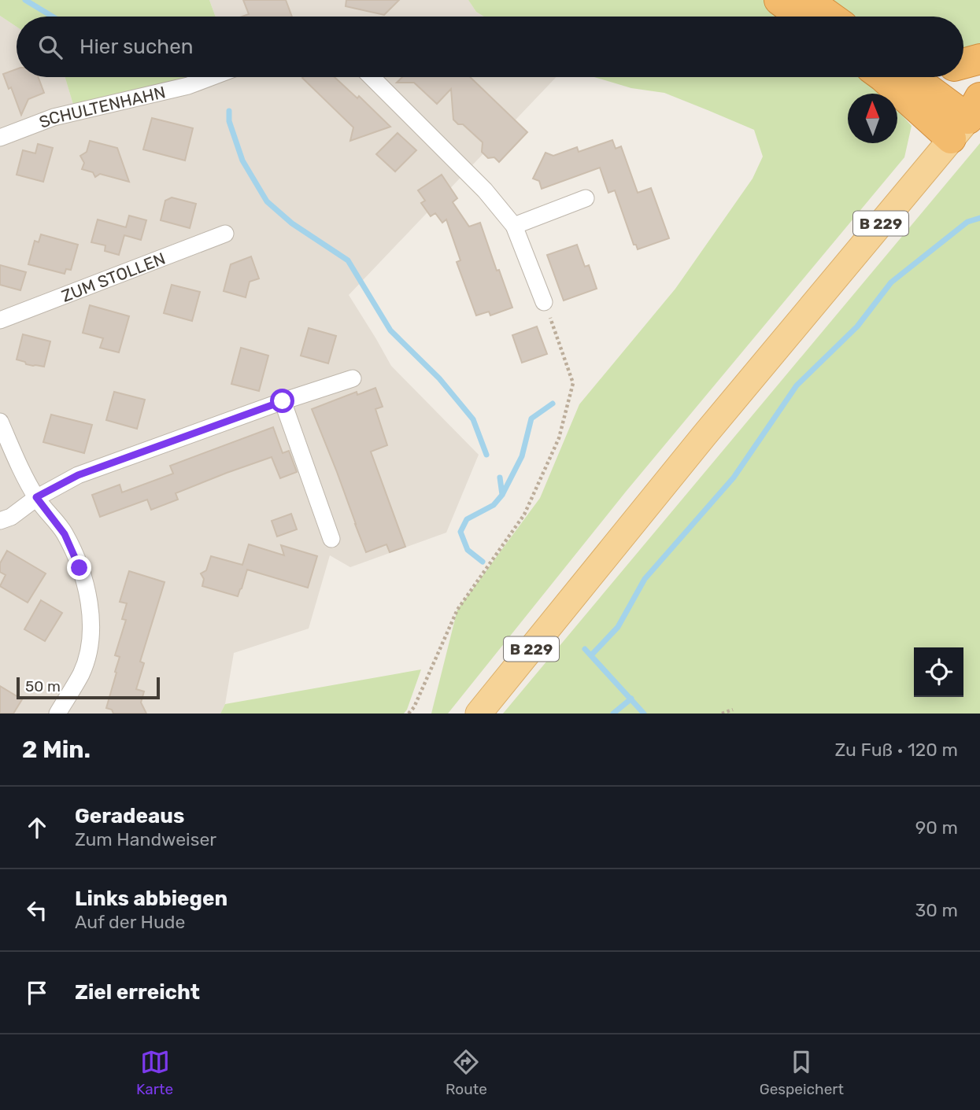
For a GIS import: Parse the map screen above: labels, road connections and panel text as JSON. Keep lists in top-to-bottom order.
{
  "streets": {
    "main road": ["B 229"],
    "street": ["SCHULTENHAHN", "ZUM STOLLEN"]
  },
  "scale_bar": "50 m",
  "north": "top",
  "page": {
    "search": "Hier suchen",
    "scale": "50 m",
    "heading": ["2 Min.", "Zu Fuß · 120 m"],
    "list": [
      ["Geradeaus", "Zum Handweiser", "90 m"],
      ["Links abbiegen", "Auf der Hude", "30 m"],
      "Ziel erreicht"
    ],
    "nav": ["Karte", "Route", "Gespeichert"]
  }
}
